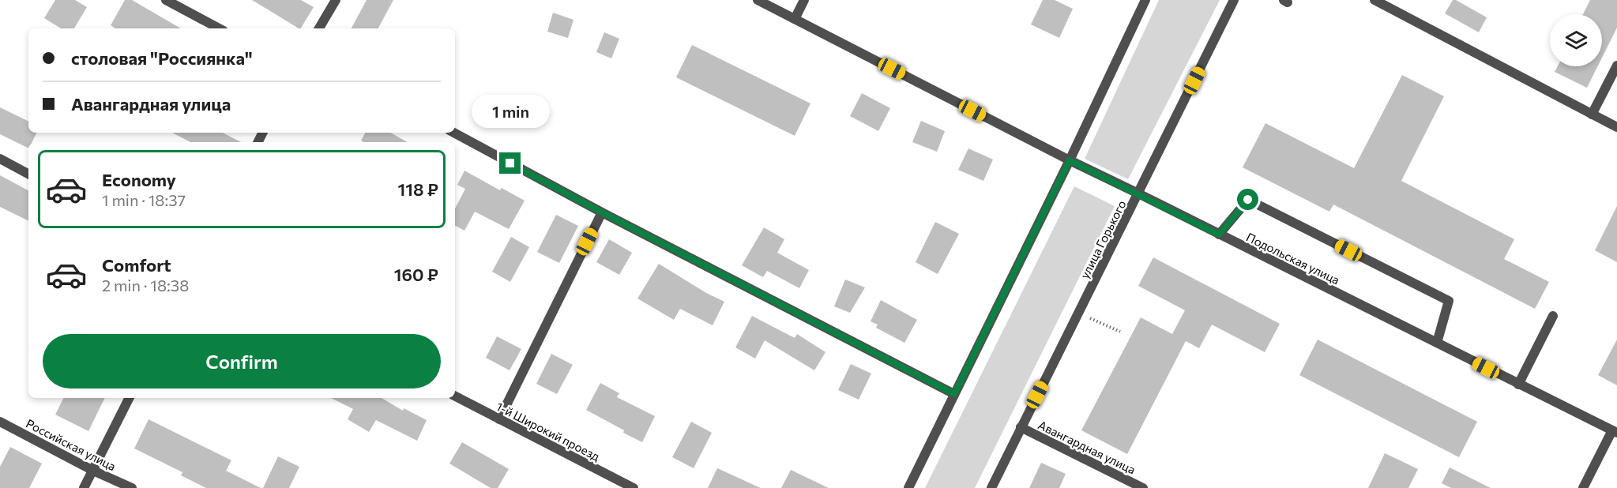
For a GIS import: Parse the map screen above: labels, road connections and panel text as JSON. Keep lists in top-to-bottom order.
{
  "streets": {
    "street": [
      "улица Горького",
      "Подольская улица",
      "1-й Широкий проезд",
      "Российская улица",
      "Авангардная улица"
    ]
  },
  "crossings": [
    ["улица Горького", "Подольская улица"],
    ["улица Горького", "Авангардная улица"]
  ],
  "page": {
    "banner": ["столовая \"Россиянка\"", "Авангардная улица"],
    "bubble": "1 min",
    "list": [
      {
        "name": "Economy",
        "note": "1 min · 18:37",
        "value": "118 ₽"
      },
      {
        "name": "Comfort",
        "note": "2 min · 18:38",
        "value": "160 ₽"
      }
    ],
    "buttons": "Confirm"
  }
}
